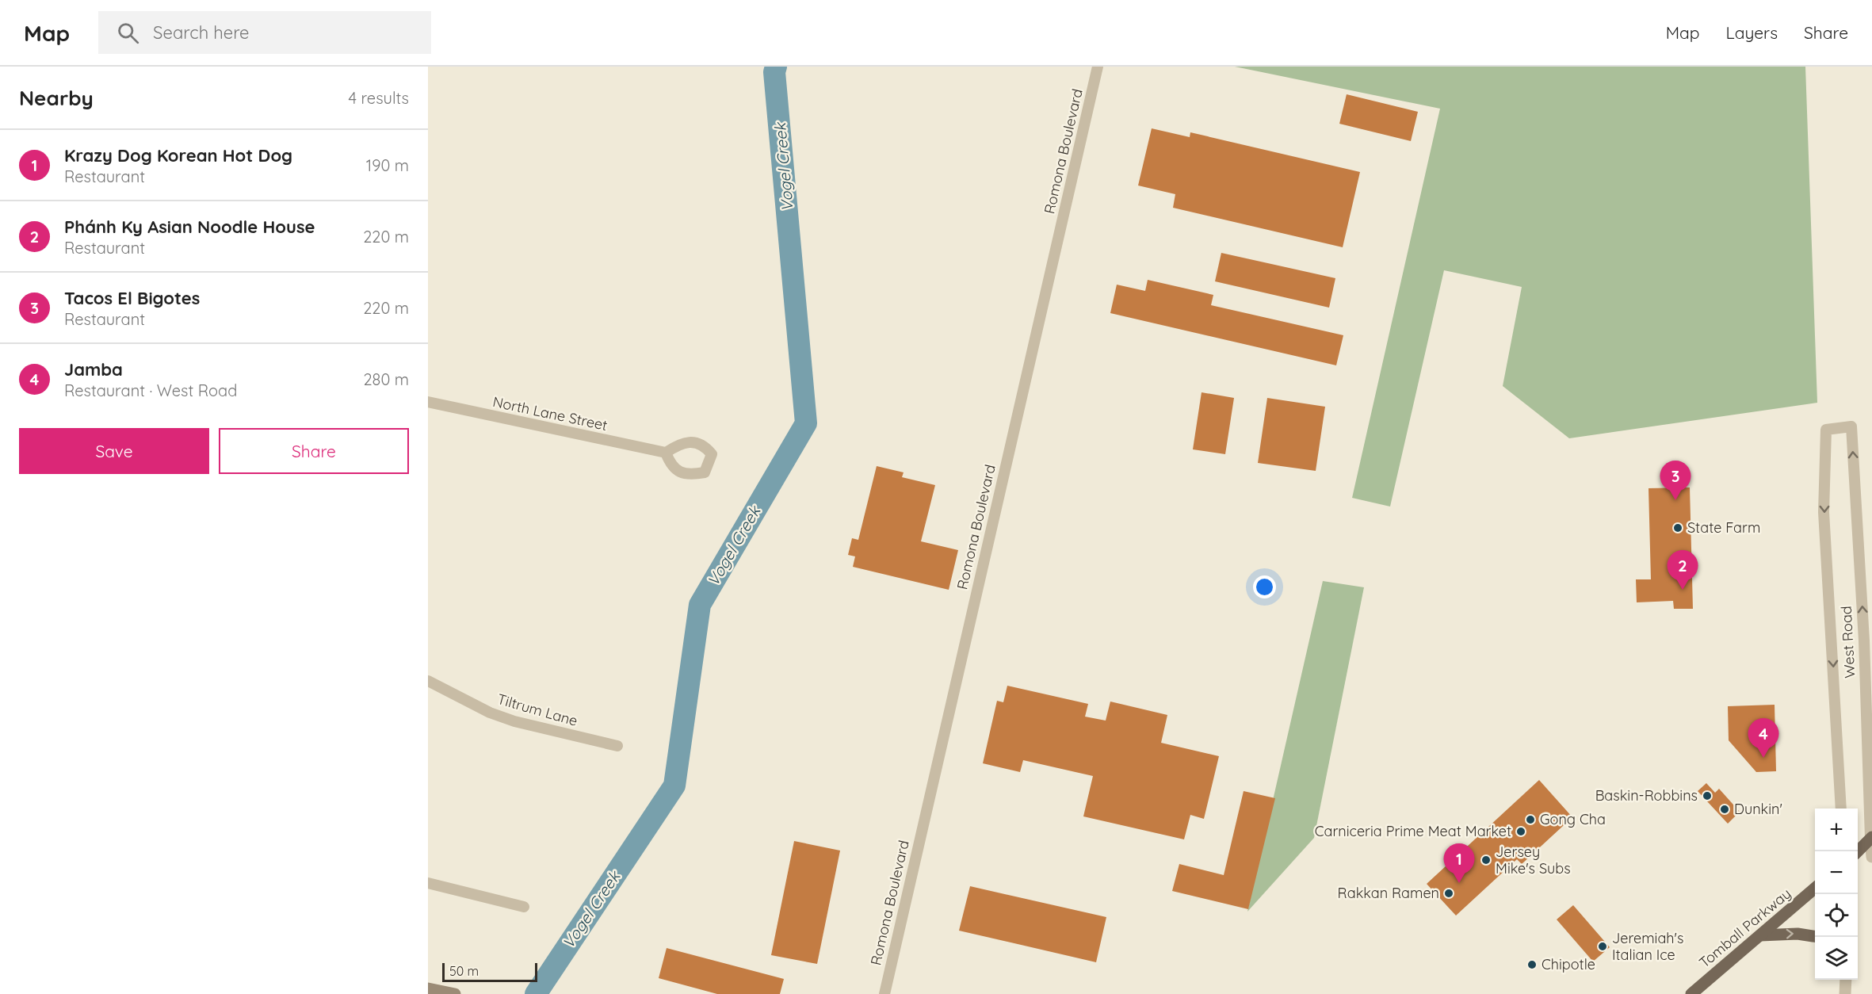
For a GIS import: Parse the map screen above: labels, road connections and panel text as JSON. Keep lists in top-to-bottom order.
{
  "streets": {
    "main road": ["Tomball Parkway"],
    "street": [
      "Romona Boulevard",
      "North Lane Street",
      "West Road",
      "Tiltrum Lane"
    ]
  },
  "water": ["Vogel Creek"],
  "places": [
    "State Farm",
    "Baskin-Robbins",
    "Dunkin'",
    "Gong Cha",
    "Carniceria Prime Meat Market",
    "Jersey Mike's Subs",
    "Rakkan Ramen",
    "Jeremiah's Italian Ice",
    "Chipotle"
  ],
  "scale_bar": "50 m",
  "page": {
    "header": "Map",
    "search": "Search here",
    "nav": ["Map", "Layers", "Share"],
    "heading": ["Nearby", "4 results"],
    "list": [
      {
        "mark": "1",
        "name": "Krazy Dog Korean Hot Dog",
        "note": "Restaurant",
        "value": "190 m"
      },
      {
        "mark": "2",
        "name": "Phánh Ky Asian Noodle House",
        "note": "Restaurant",
        "value": "220 m"
      },
      {
        "mark": "3",
        "name": "Tacos El Bigotes",
        "note": "Restaurant",
        "value": "220 m"
      },
      {
        "mark": "4",
        "name": "Jamba",
        "note": "Restaurant · West Road",
        "value": "280 m"
      }
    ],
    "buttons": ["Save", "Share"],
    "pins": [
      "3",
      "2",
      "4",
      "1"
    ],
    "map_buttons": ["+", "−"],
    "scale": "50 m"
  }
}
